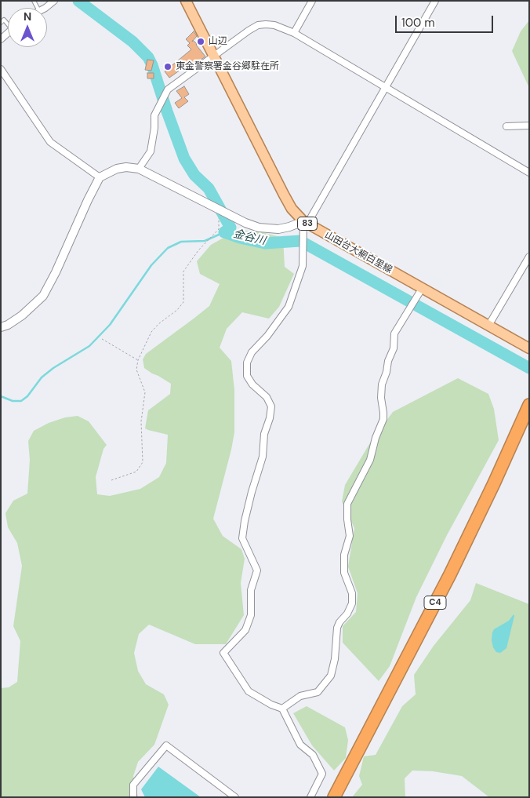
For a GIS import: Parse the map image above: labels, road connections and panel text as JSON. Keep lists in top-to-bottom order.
{
  "streets": {
    "highway": ["C4"],
    "main road": ["83", "山田台大網白里線"]
  },
  "water": ["金谷川"],
  "places": ["山辺", "東金警察署金谷郷駐在所"],
  "scale_bar": "100 m",
  "north": "top"
}
